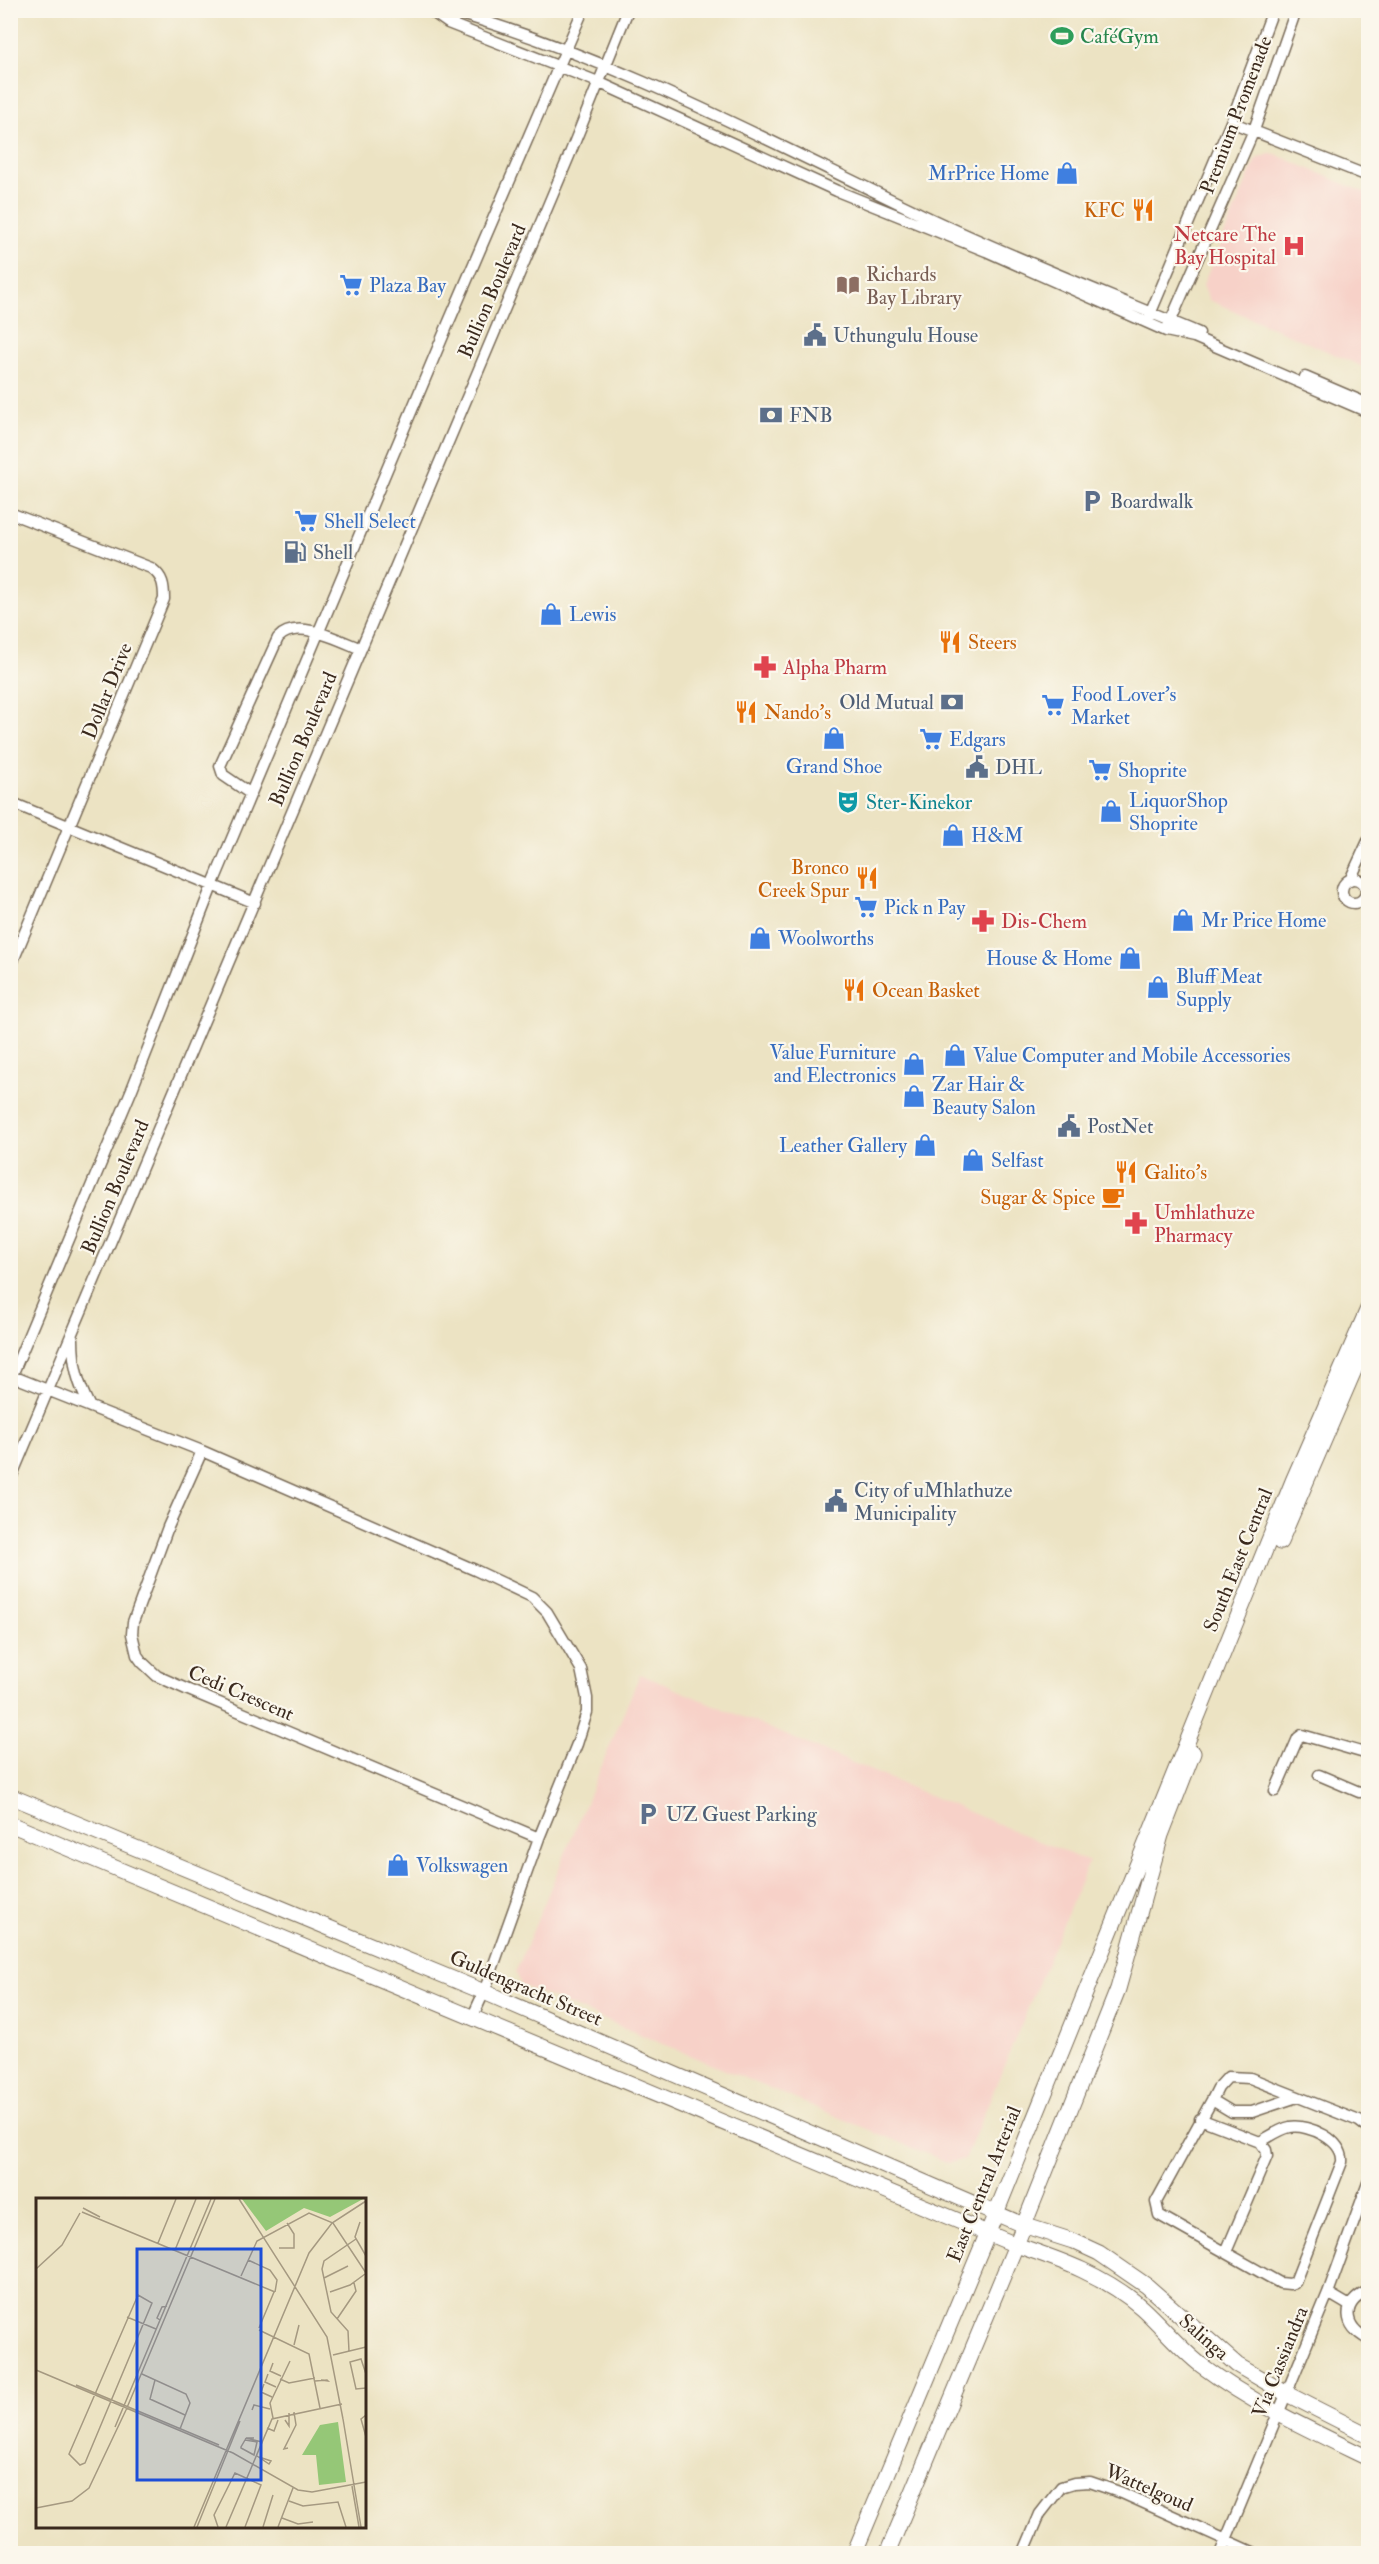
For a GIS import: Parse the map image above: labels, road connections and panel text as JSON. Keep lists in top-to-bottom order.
{
  "streets": {
    "street": [
      "Premium Promenade",
      "Bullion Boulevard",
      "Dollar Drive",
      "South East Central",
      "Cedi Crescent",
      "Guldengracht Street",
      "East Central Arterial",
      "Salinga",
      "Via Cassiandra",
      "Wattelgoud"
    ]
  },
  "crossings": [
    ["South East Central", "East Central Arterial"],
    ["Guldengracht Street", "East Central Arterial"],
    ["Guldengracht Street", "Salinga"],
    ["Salinga", "Via Cassiandra"],
    ["Via Cassiandra", "Wattelgoud"]
  ],
  "places": {
    "sports": ["CaféGym"],
    "shop": [
      "MrPrice Home",
      "Lewis",
      "Grand Shoe",
      "LiquorShop Shoprite",
      "H&M",
      "Mr Price Home",
      "Woolworths",
      "House & Home",
      "Bluff Meat Supply",
      "Value Computer and Mobile Accessories",
      "Value Furniture and Electronics",
      "Zar Hair & Beauty Salon",
      "Leather Gallery",
      "Selfast",
      "Volkswagen"
    ],
    "restaurant": [
      "KFC",
      "Steers",
      "Nando's",
      "Bronco Creek Spur",
      "Ocean Basket",
      "Galito's"
    ],
    "hospital": ["Netcare The Bay Hospital"],
    "supermarket": [
      "Plaza Bay",
      "Shell Select",
      "Food Lover's Market",
      "Edgars",
      "Shoprite",
      "Pick n Pay"
    ],
    "library": ["Richards Bay Library"],
    "public building": [
      "Uthungulu House",
      "DHL",
      "PostNet",
      "City of uMhlathuze Municipality"
    ],
    "bank": ["FNB", "Old Mutual"],
    "parking": ["Boardwalk", "UZ Guest Parking"],
    "fuel station": ["Shell"],
    "pharmacy": ["Alpha Pharm", "Dis-Chem", "Umhlathuze Pharmacy"],
    "theatre": ["Ster-Kinekor"],
    "cafe": ["Sugar & Spice"]
  }
}
